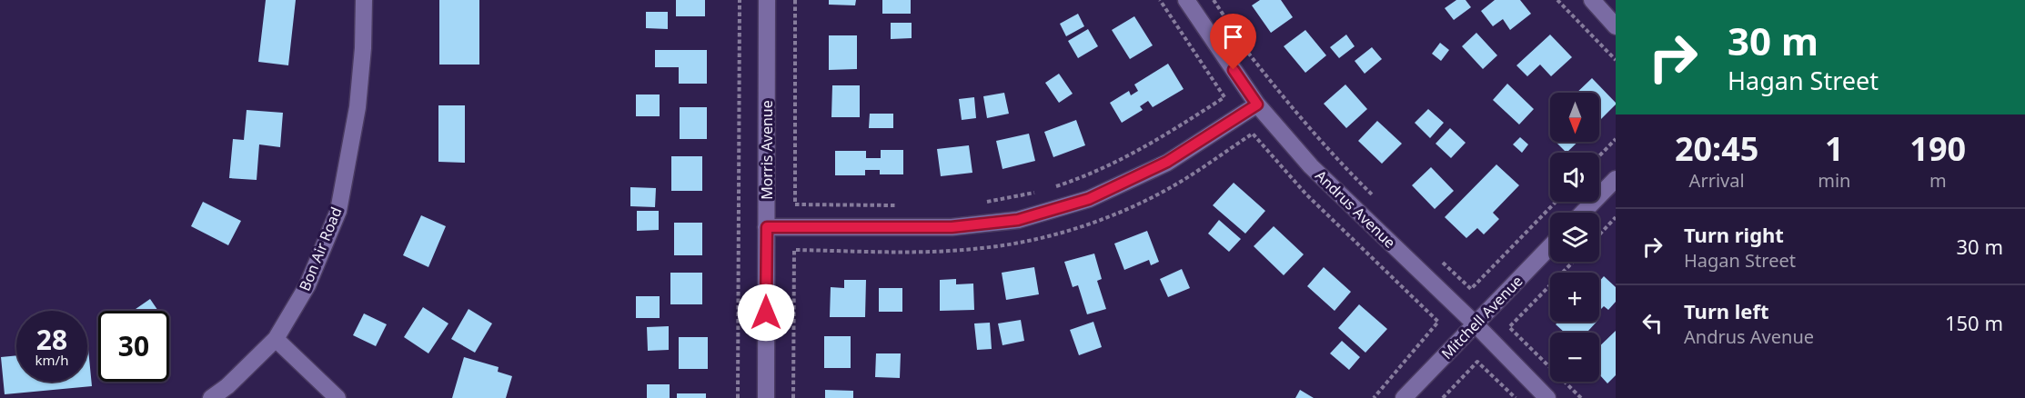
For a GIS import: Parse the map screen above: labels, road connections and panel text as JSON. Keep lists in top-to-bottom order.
{
  "streets": {
    "street": [
      "Morris Avenue",
      "Andrus Avenue",
      "Bon Air Road",
      "Mitchell Avenue"
    ]
  },
  "crossings": [
    ["Andrus Avenue", "Mitchell Avenue"]
  ],
  "north": "bottom",
  "page": {
    "turn": ["30 m", "Hagan Street"],
    "map_buttons": ["+", "−"],
    "eta": [
      "20:45",
      "Arrival",
      "1",
      "min",
      "190",
      "m"
    ],
    "list": [
      {
        "name": "Turn right",
        "note": "Hagan Street",
        "value": "30 m"
      },
      {
        "name": "Turn left",
        "note": "Andrus Avenue",
        "value": "150 m"
      }
    ],
    "speed": "28 km/h",
    "limit": "30"
  }
}
